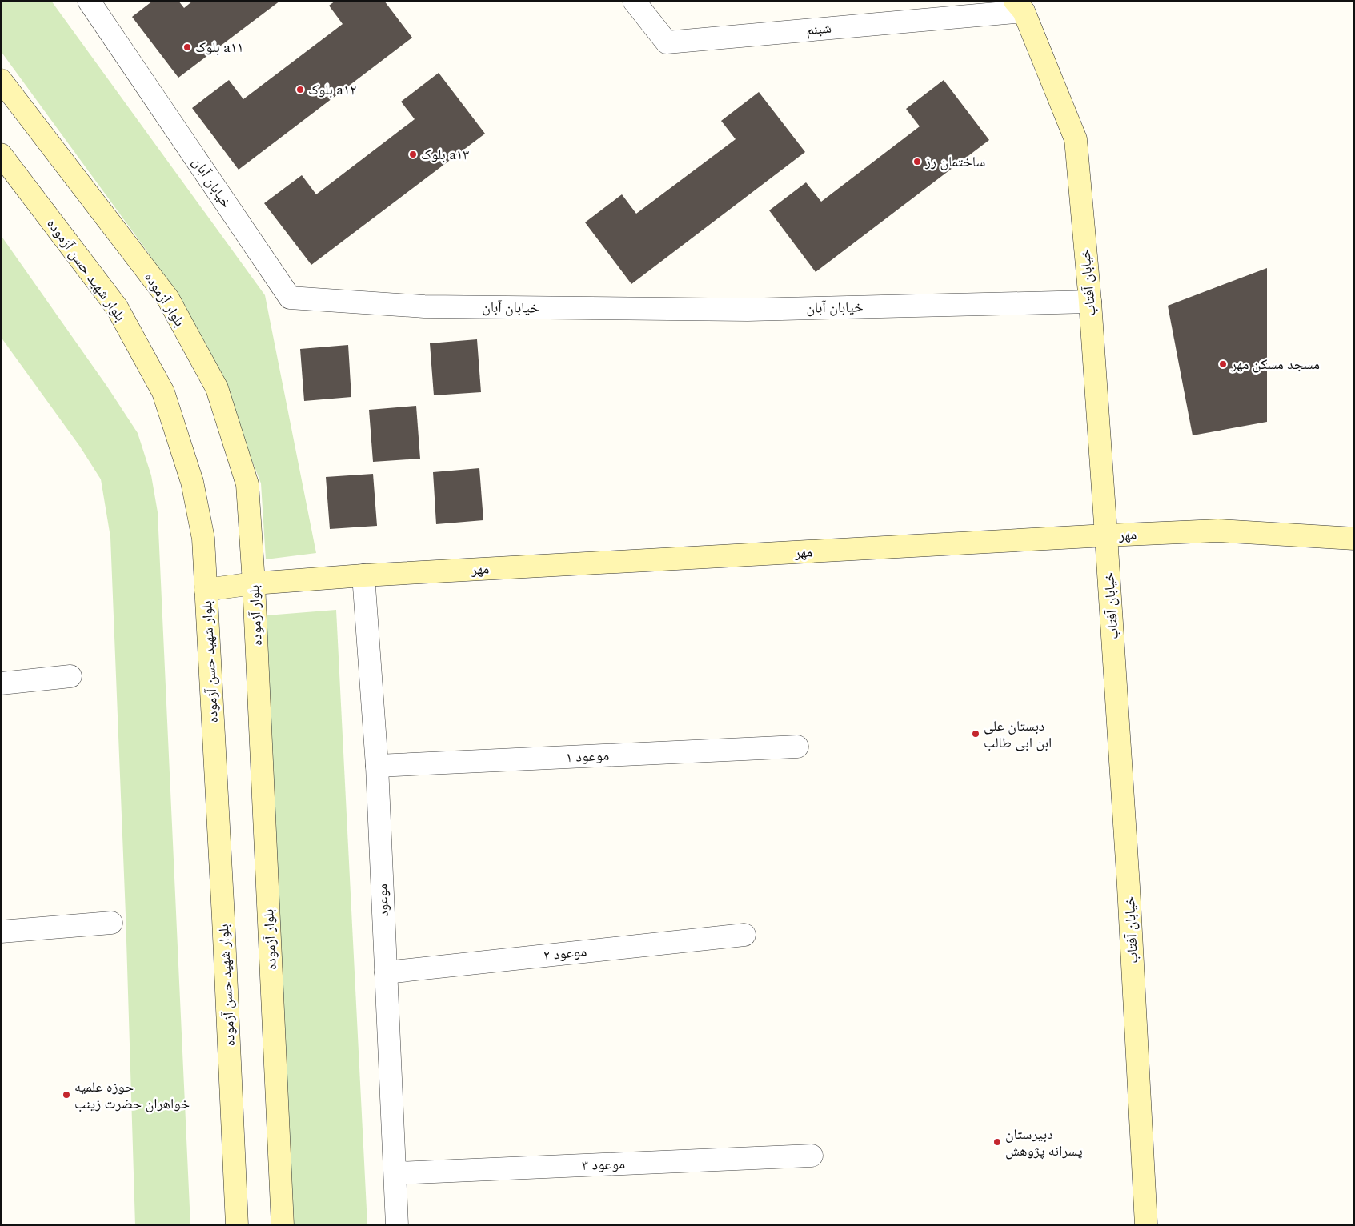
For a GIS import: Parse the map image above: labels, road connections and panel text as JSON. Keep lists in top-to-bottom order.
{
  "streets": {
    "street": [
      "شبنم",
      "خیابان آبان",
      "بلوار شهید حسن آزموده",
      "خیابان آفتاب",
      "بلوار آزموده",
      "مهر",
      "موعود ۱",
      "موعود",
      "موعود ۲",
      "موعود ۳"
    ]
  },
  "crossings": [
    ["شبنم", "خیابان آفتاب"],
    ["خیابان آبان", "خیابان آفتاب"],
    ["بلوار شهید حسن آزموده", "مهر"],
    ["خیابان آفتاب", "مهر"],
    ["بلوار آزموده", "مهر"],
    ["مهر", "موعود"],
    ["موعود ۱", "موعود"],
    ["موعود", "موعود ۲"],
    ["موعود", "موعود ۳"]
  ],
  "places": [
    "بلوک a۱۱",
    "بلوک a۱۲",
    "بلوک a۱۳",
    "ساختمان رز",
    "مسجد مسکن مهر",
    "دبستان علی ابن ابی طالب",
    "حوزه علمیه خواهران حضرت زینب",
    "دبیرستان پسرانه پژوهش"
  ]
}
